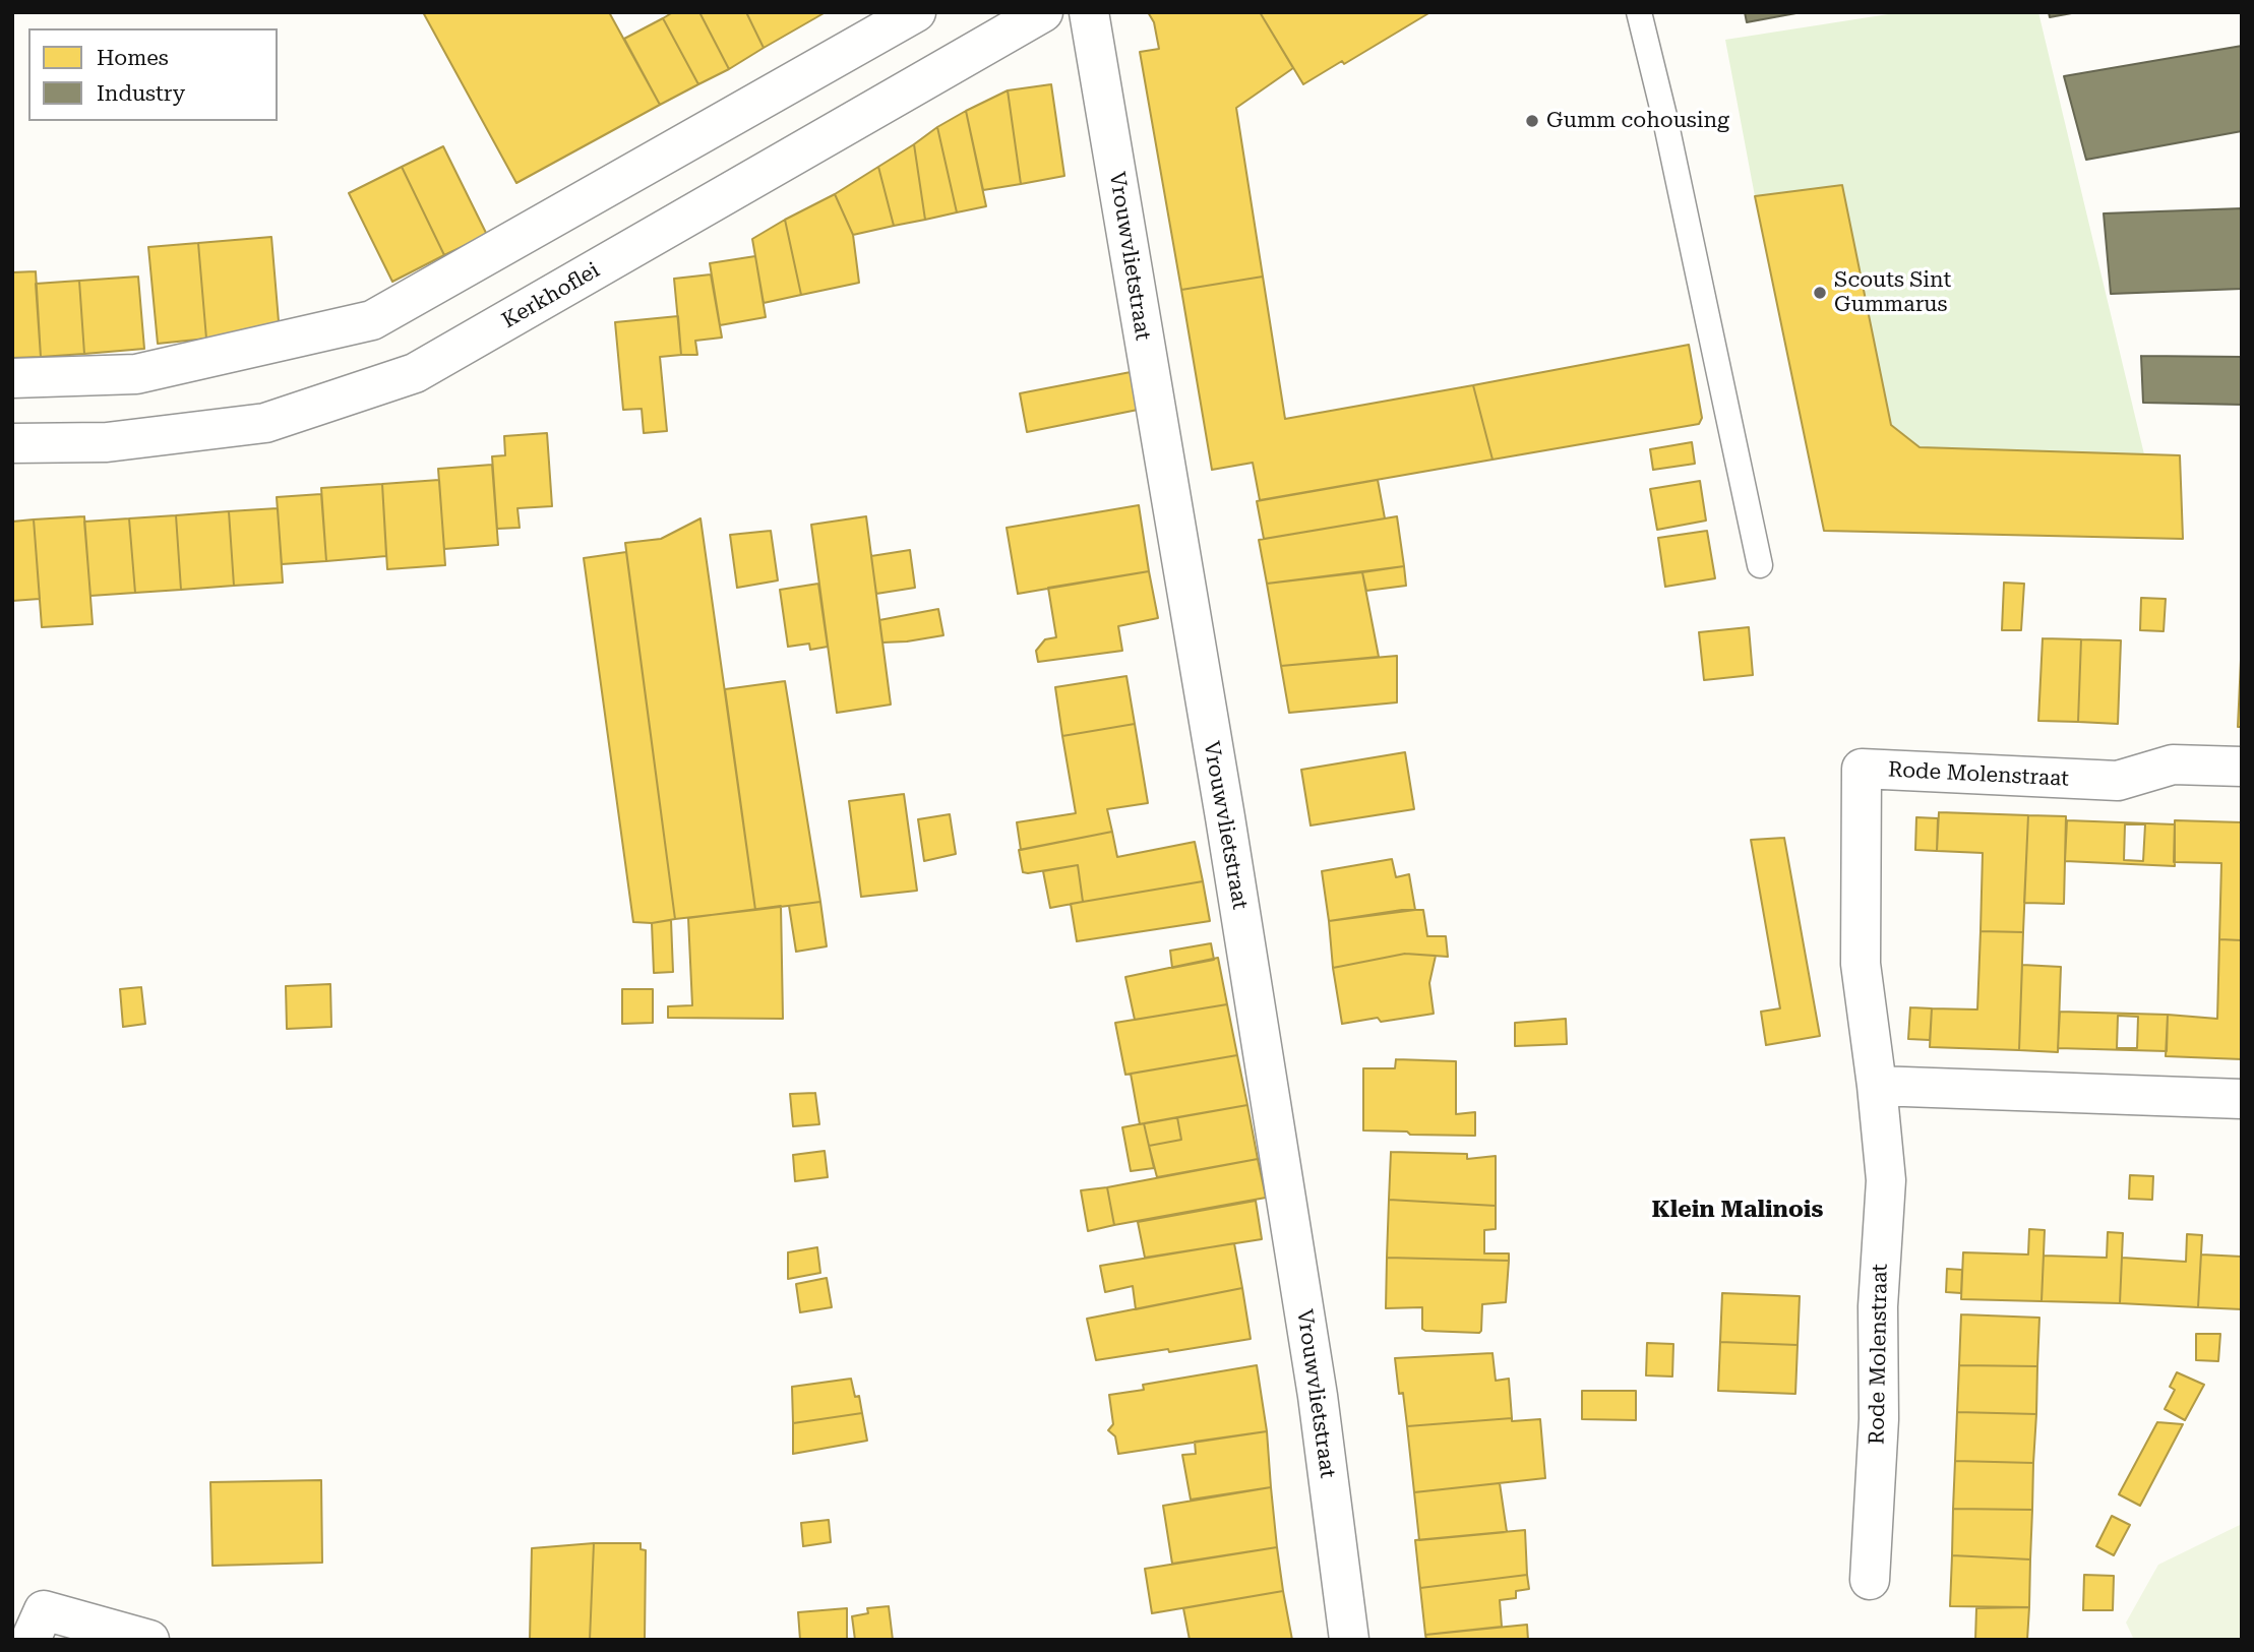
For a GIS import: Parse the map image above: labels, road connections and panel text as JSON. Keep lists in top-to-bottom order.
{
  "streets": {
    "street": ["Vrouwvlietstraat", "Kerkhoflei", "Rode Molenstraat"]
  },
  "districts": ["Klein Malinois"],
  "places": ["Gumm cohousing", "Scouts Sint Gummarus"],
  "legend": ["Homes", "Industry"]
}
